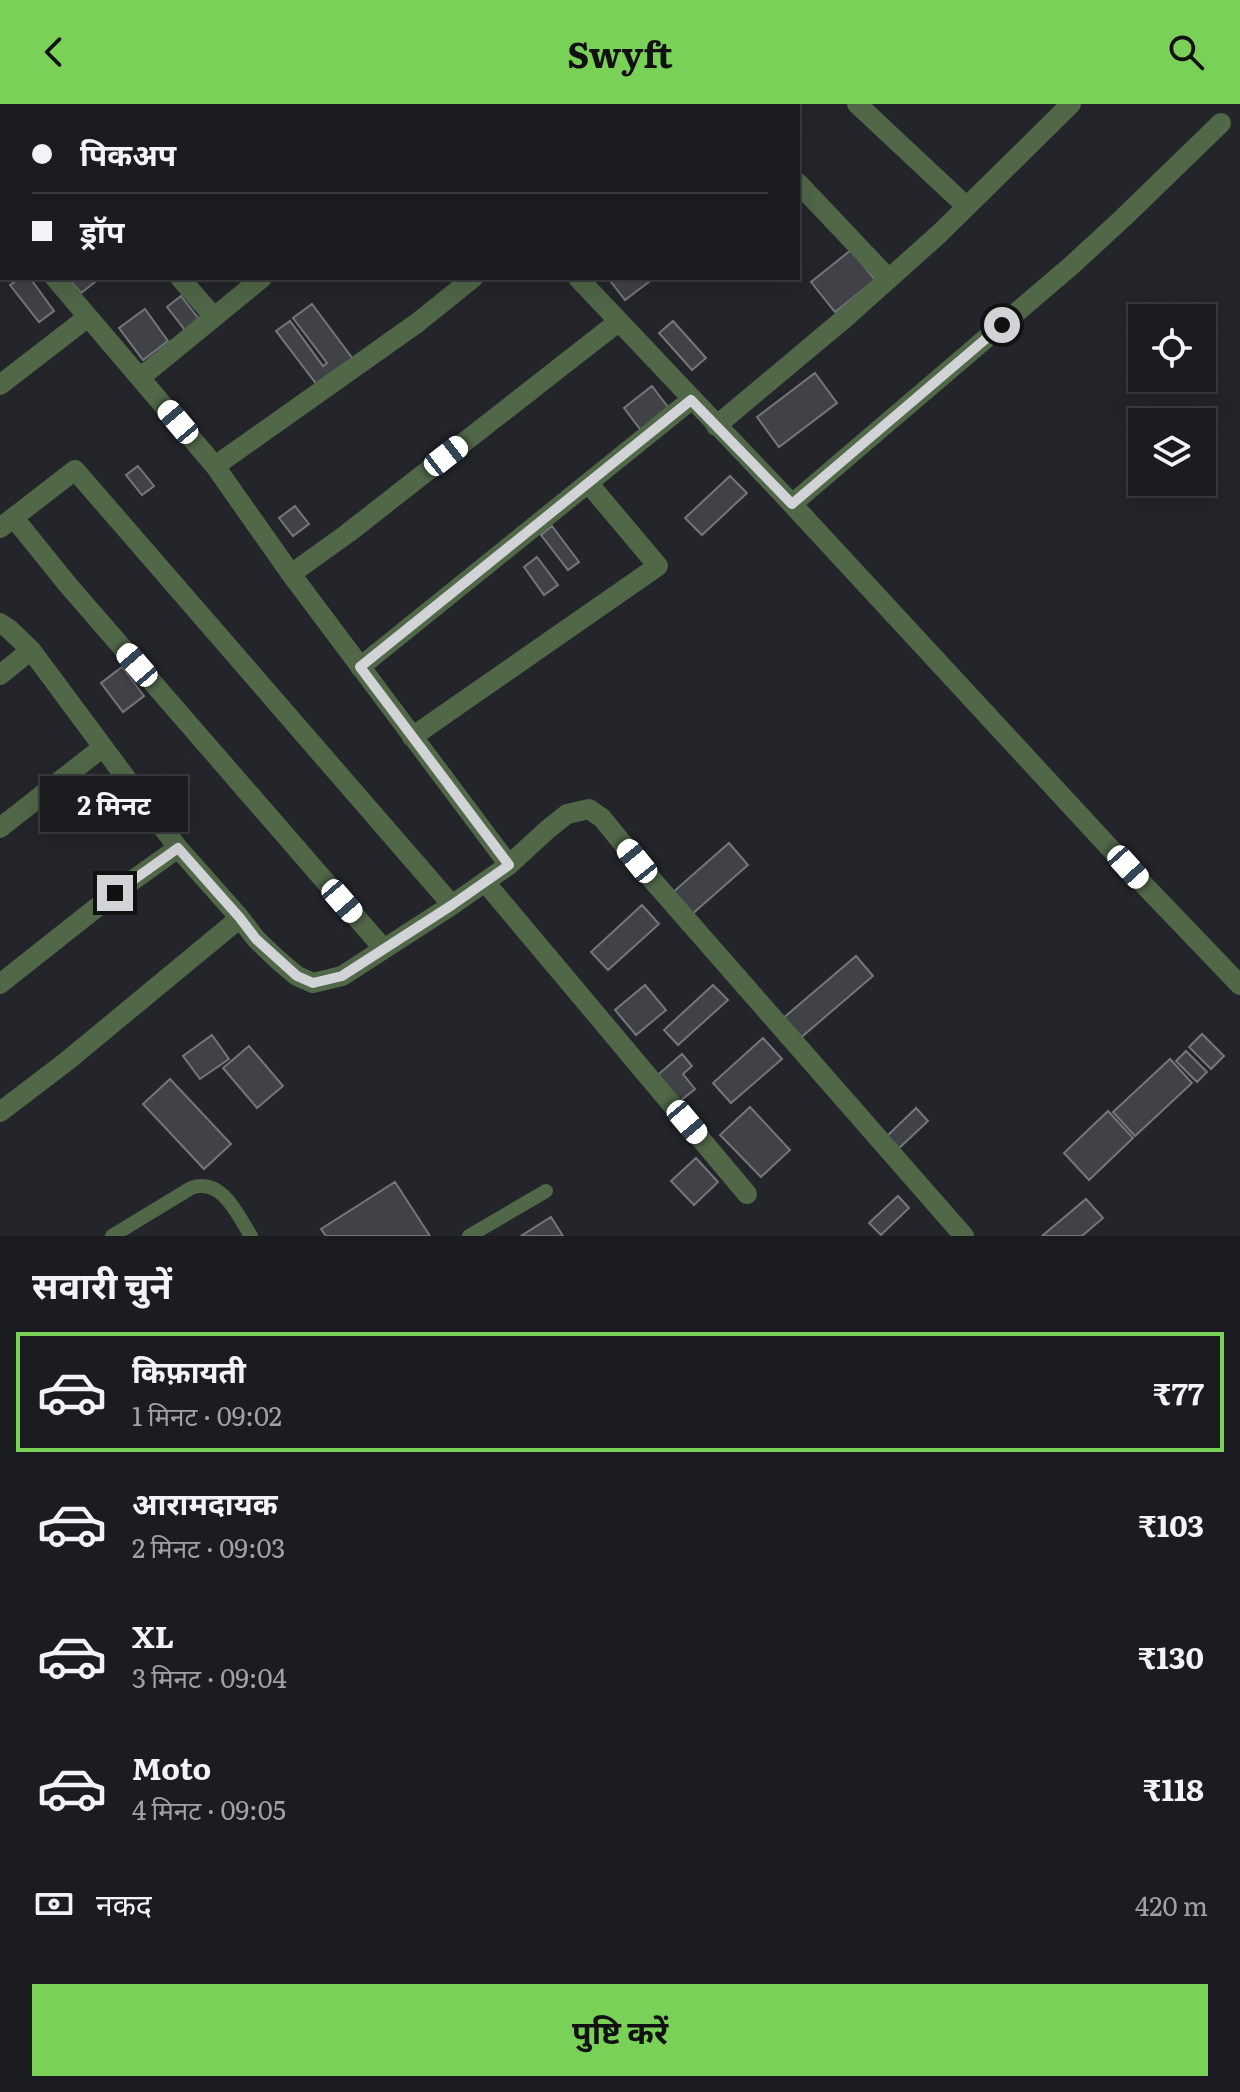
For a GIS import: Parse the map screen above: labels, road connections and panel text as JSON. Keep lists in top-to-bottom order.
{
  "page": {
    "header": "Swyft",
    "banner": ["पिकअप", "ड्रॉप"],
    "bubble": "2 मिनट",
    "heading": "सवारी चुनें",
    "list": [
      {
        "name": "किफ़ायती",
        "note": "1 मिनट · 09:02",
        "value": "₹77"
      },
      {
        "name": "आरामदायक",
        "note": "2 मिनट · 09:03",
        "value": "₹103"
      },
      {
        "name": "XL",
        "note": "3 मिनट · 09:04",
        "value": "₹130"
      },
      {
        "name": "Moto",
        "note": "4 मिनट · 09:05",
        "value": "₹118"
      }
    ],
    "pay": ["नकद", "420 m"],
    "buttons": "पुष्टि करें"
  }
}
